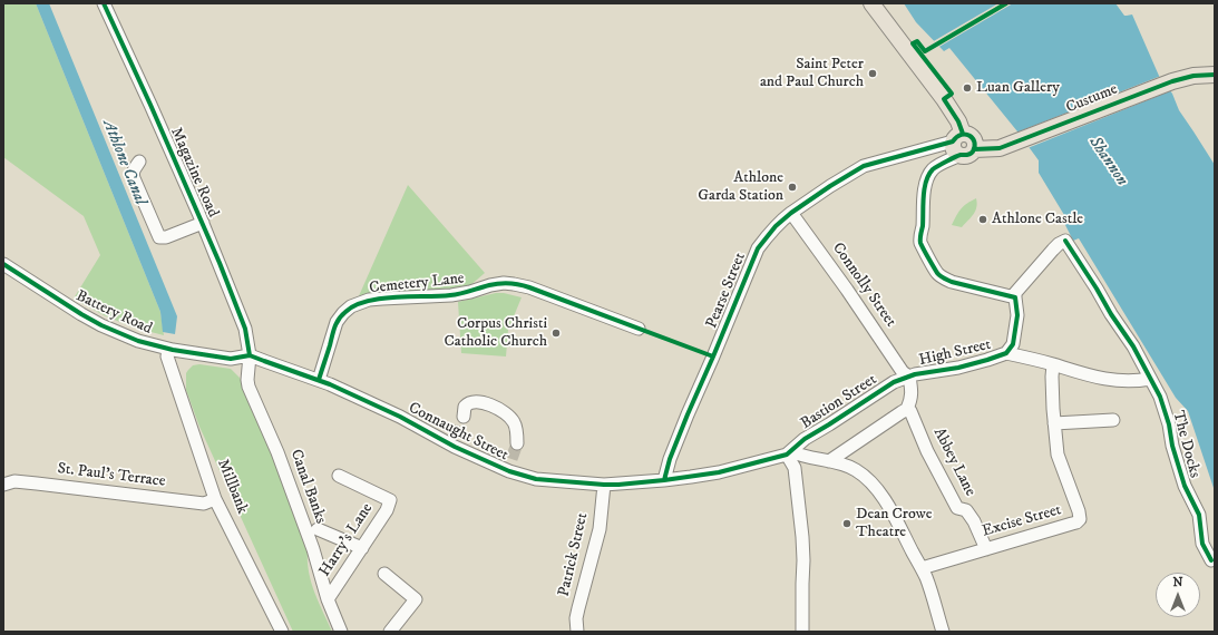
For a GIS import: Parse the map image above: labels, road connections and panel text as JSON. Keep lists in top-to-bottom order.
{
  "streets": {
    "main road": ["Custume"],
    "street": [
      "Magazine Road",
      "Cemetery Lane",
      "Connolly Street",
      "Pearse Street",
      "Battery Road",
      "High Street",
      "Bastion Street",
      "Connaught Street",
      "The Docks",
      "Abbey Lane",
      "St. Paul's Terrace",
      "Millbank",
      "Canal Banks",
      "Excise Street",
      "Harry's Lane",
      "Patrick Street"
    ]
  },
  "crossings": [
    ["Custume", "Pearse Street"],
    ["Magazine Road", "Battery Road"],
    ["Magazine Road", "Connaught Street"],
    ["Magazine Road", "Canal Banks"],
    ["Cemetery Lane", "Connaught Street"],
    ["Connolly Street", "Pearse Street"],
    ["Connolly Street", "High Street"],
    ["Connolly Street", "Bastion Street"],
    ["Pearse Street", "Connaught Street"],
    ["Battery Road", "Connaught Street"],
    ["Battery Road", "Millbank"],
    ["Battery Road", "Canal Banks"],
    ["High Street", "Bastion Street"],
    ["Bastion Street", "Connaught Street"],
    ["Connaught Street", "Canal Banks"],
    ["Connaught Street", "Patrick Street"],
    ["Abbey Lane", "Excise Street"],
    ["St. Paul's Terrace", "Millbank"],
    ["Canal Banks", "Harry's Lane"]
  ],
  "water": ["Shannon", "Athlone Canal"],
  "places": [
    "Saint Peter and Paul Church",
    "Luan Gallery",
    "Athlone Garda Station",
    "Athlone Castle",
    "Corpus Christi Catholic Church",
    "Dean Crowe Theatre"
  ],
  "north": "top"
}
